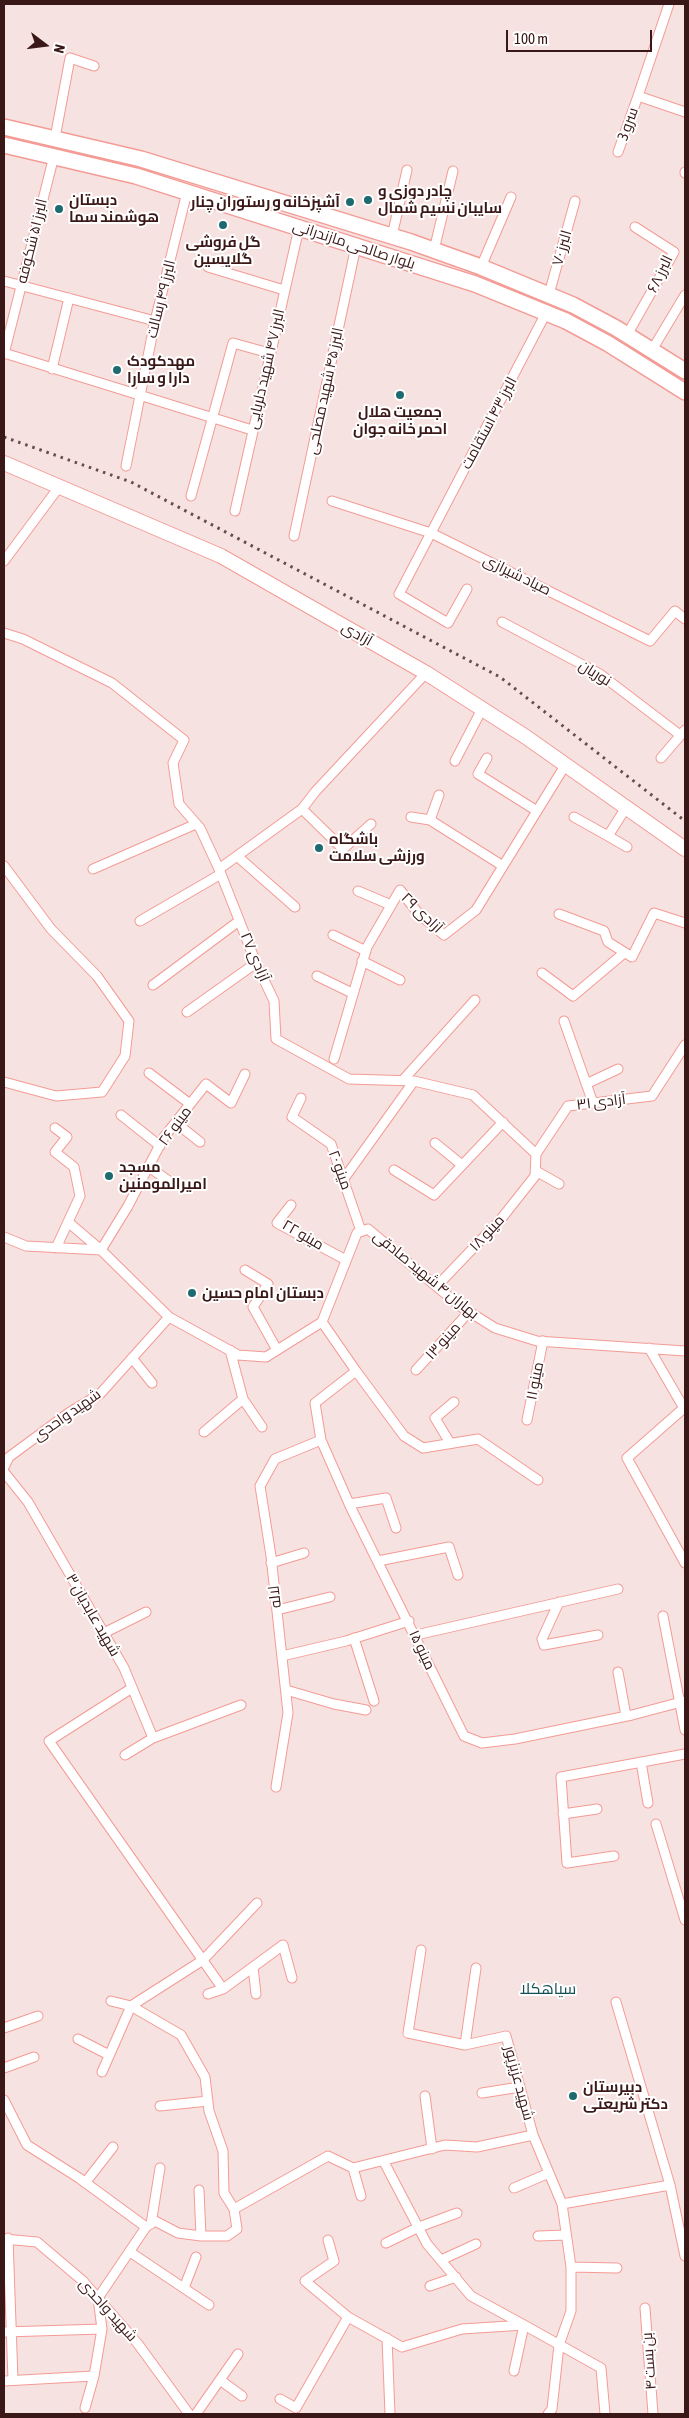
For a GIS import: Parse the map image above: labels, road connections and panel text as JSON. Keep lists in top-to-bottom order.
{
  "streets": {
    "main road": ["بلوار صالحی مازندرانی", "آزادی"],
    "street": [
      "سرو 3",
      "البرز ۵۱ شکوفه",
      "البرز ۷۰",
      "البرز ۶۸",
      "البرز ۴۹ رسالت",
      "البرز ۴۷ شهید دلربایی",
      "البرز ۴۵ شهید مصلحی",
      "البرز ۴۳ استقامت",
      "صیاد شیرازی",
      "نوریان",
      "آزادی ۲۹",
      "آزادی ۲۷",
      "آزادی ۳۱",
      "مینو ۲۶",
      "مینو ۲۰",
      "مینو ۱۸",
      "مینو ۲۲",
      "بهاران ۴ شهید صادقی",
      "مینو ۱۳",
      "مینو ۱۱",
      "شهید واحدی",
      "لاله",
      "شهید عابدیان ۳",
      "مینو ۱۵",
      "شهید عزیزپور",
      "بن بست ۴"
    ]
  },
  "crossings": [
    ["البرز ۵۱ شکوفه", "بلوار صالحی مازندرانی"],
    ["بلوار صالحی مازندرانی", "البرز ۷۰"],
    ["بلوار صالحی مازندرانی", "البرز ۶۸"],
    ["بلوار صالحی مازندرانی", "البرز ۴۹ رسالت"],
    ["بلوار صالحی مازندرانی", "البرز ۴۷ شهید دلربایی"],
    ["بلوار صالحی مازندرانی", "البرز ۴۵ شهید مصلحی"],
    ["بلوار صالحی مازندرانی", "البرز ۴۳ استقامت"],
    ["البرز ۴۳ استقامت", "صیاد شیرازی"],
    ["آزادی", "آزادی ۲۹"],
    ["آزادی ۲۷", "آزادی ۳۱"],
    ["مینو ۲۰", "بهاران ۴ شهید صادقی"],
    ["مینو ۱۸", "بهاران ۴ شهید صادقی"],
    ["مینو ۲۲", "بهاران ۴ شهید صادقی"],
    ["بهاران ۴ شهید صادقی", "مینو ۱۳"],
    ["بهاران ۴ شهید صادقی", "مینو ۱۱"],
    ["لاله", "مینو ۱۵"]
  ],
  "districts": ["سیاهکلا"],
  "places": [
    "چادر دوزی و سایبان نسیم شمال",
    "آشپزخانه و رستوران چنار",
    "دبستان هوشمند سما",
    "گل فروشی گلایسین",
    "مهدکودک دارا و سارا",
    "جمعیت هلال احمر خانه جوان",
    "باشگاه ورزشی سلامت",
    "مسجد امیرالمومنین",
    "دبستان امام حسین",
    "دبیرستان دکتر شریعتی"
  ],
  "scale_bar": "100 m",
  "north": "right"
}
